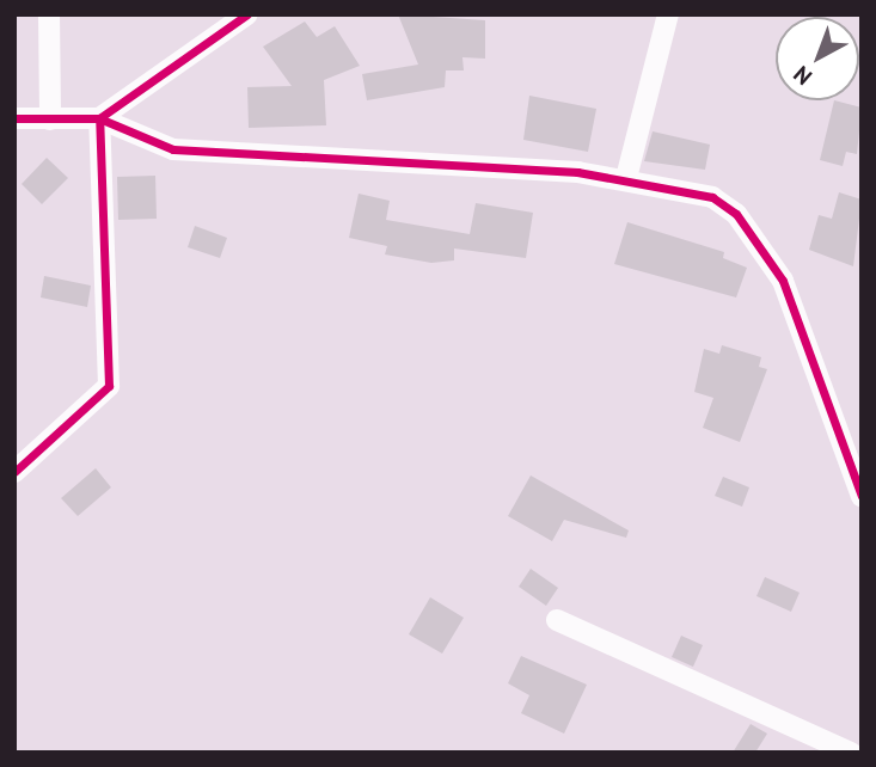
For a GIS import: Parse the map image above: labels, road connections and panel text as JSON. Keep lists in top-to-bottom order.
{
  "north": "bottom left"
}
